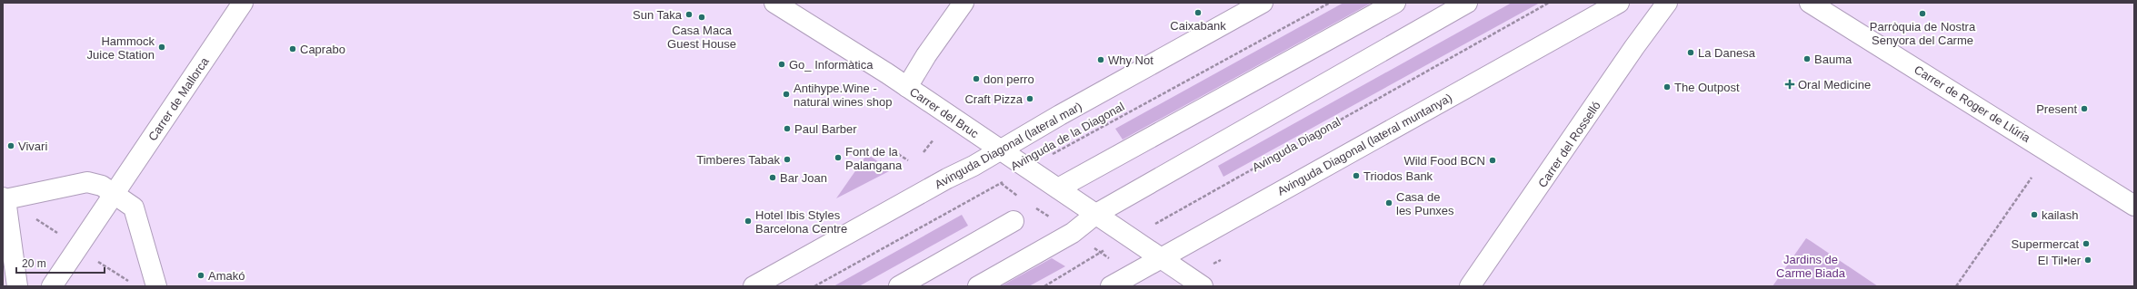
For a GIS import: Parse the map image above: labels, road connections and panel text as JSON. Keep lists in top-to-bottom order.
{
  "streets": {
    "street": [
      "Carrer de Mallorca",
      "Carrer de Roger de Llúria",
      "Carrer del Bruc",
      "Avinguda Diagonal (lateral muntanya)",
      "Carrer del Rosselló",
      "Avinguda Diagonal (lateral mar)"
    ],
    "path": ["Avinguda de la Diagonal", "Avinguda Diagonal"]
  },
  "crossings": [
    ["Carrer del Bruc", "Avinguda de la Diagonal"],
    ["Carrer del Bruc", "Avinguda Diagonal"],
    ["Carrer del Bruc", "Avinguda Diagonal (lateral muntanya)"],
    ["Carrer del Bruc", "Avinguda Diagonal (lateral mar)"]
  ],
  "parks": ["Jardins de Carme Biada"],
  "places": {
    "other": [
      "Caixabank",
      "Parròquia de Nostra Senyora del Carme",
      "Sun Taka",
      "Casa Maca Guest House",
      "Hammock Juice Station",
      "Caprabo",
      "La Danesa",
      "Bauma",
      "Why Not",
      "Go_ Informàtica",
      "don perro",
      "The Outpost",
      "Antihype.Wine - natural wines shop",
      "Craft Pizza",
      "Present",
      "Paul Barber",
      "Vivari",
      "Font de la Palangana",
      "Timberes Tabak",
      "Wild Food BCN",
      "Triodos Bank",
      "Bar Joan",
      "Casa de les Punxes",
      "kailash",
      "Hotel Ibis Styles Barcelona Centre",
      "Supermercat",
      "El Til•ler",
      "Amakó"
    ],
    "health": ["Oral Medicine"]
  },
  "scale_bar": "20 m"
}
